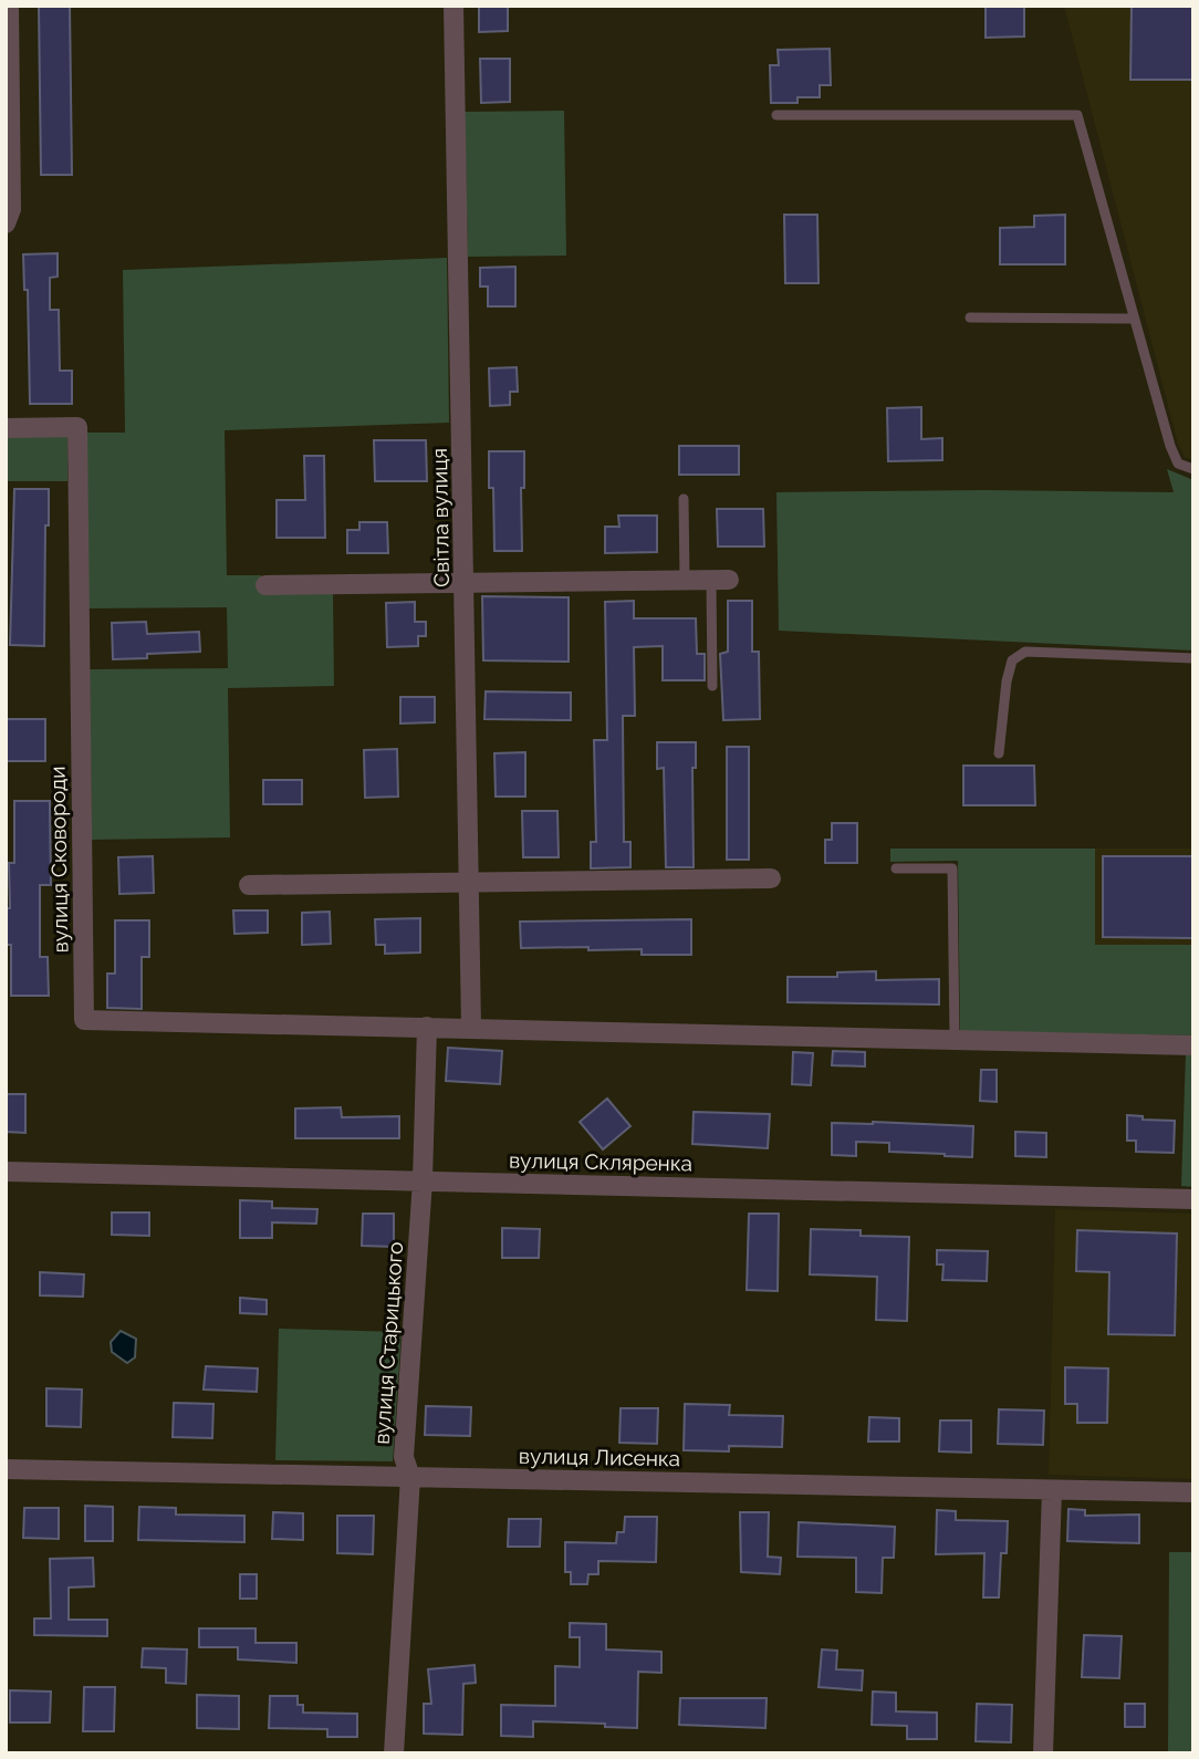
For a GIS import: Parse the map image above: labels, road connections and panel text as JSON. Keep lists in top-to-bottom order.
{
  "streets": {
    "street": [
      "Світла вулиця",
      "вулиця Сковороди",
      "вулиця Скляренка",
      "вулиця Старицького",
      "вулиця Лисенка"
    ]
  },
  "crossings": [
    ["вулиця Сковороди", "вулиця Старицького"],
    ["вулиця Скляренка", "вулиця Старицького"],
    ["вулиця Старицького", "вулиця Лисенка"]
  ]
}
